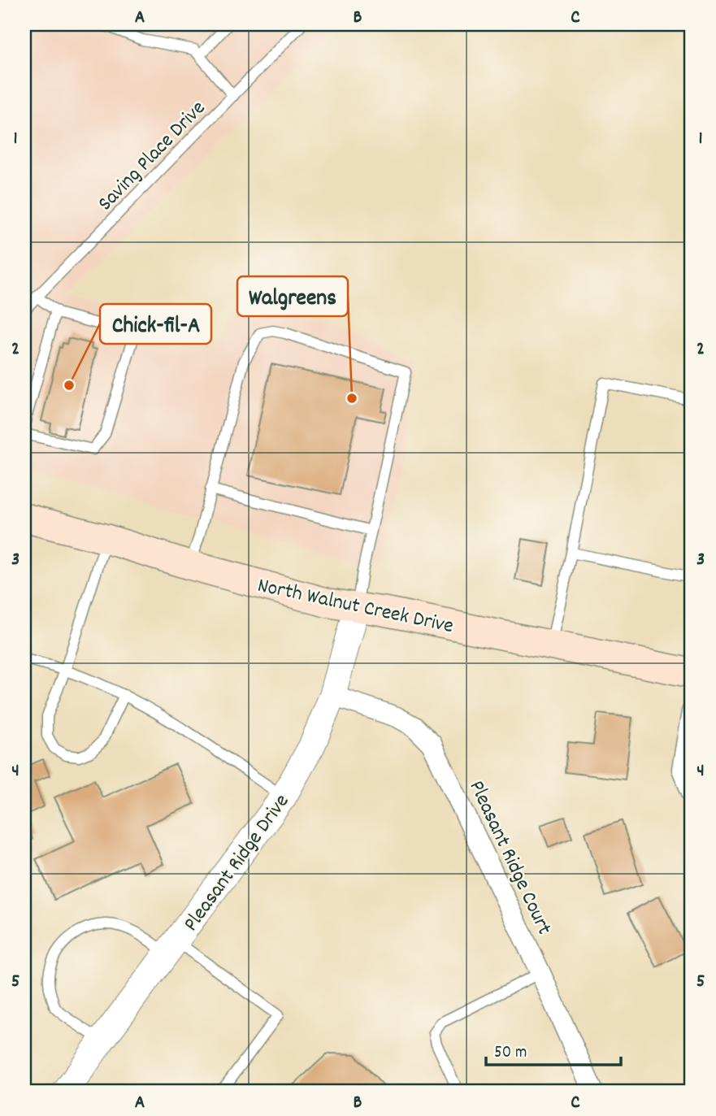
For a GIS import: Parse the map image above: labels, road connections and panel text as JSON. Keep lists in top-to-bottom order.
{
  "streets": {
    "main road": ["North Walnut Creek Drive"],
    "street": ["Pleasant Ridge Court", "Pleasant Ridge Drive"],
    "lane": ["Saving Place Drive"]
  },
  "crossings": [
    ["North Walnut Creek Drive", "Pleasant Ridge Drive"],
    ["Pleasant Ridge Court", "Pleasant Ridge Drive"]
  ],
  "places": ["Chick-fil-A", "Walgreens"],
  "scale_bar": "50 m",
  "grid": {
    "columns": ["A", "B", "C"],
    "rows": [
      "1",
      "2",
      "3",
      "4",
      "5"
    ]
  }
}
